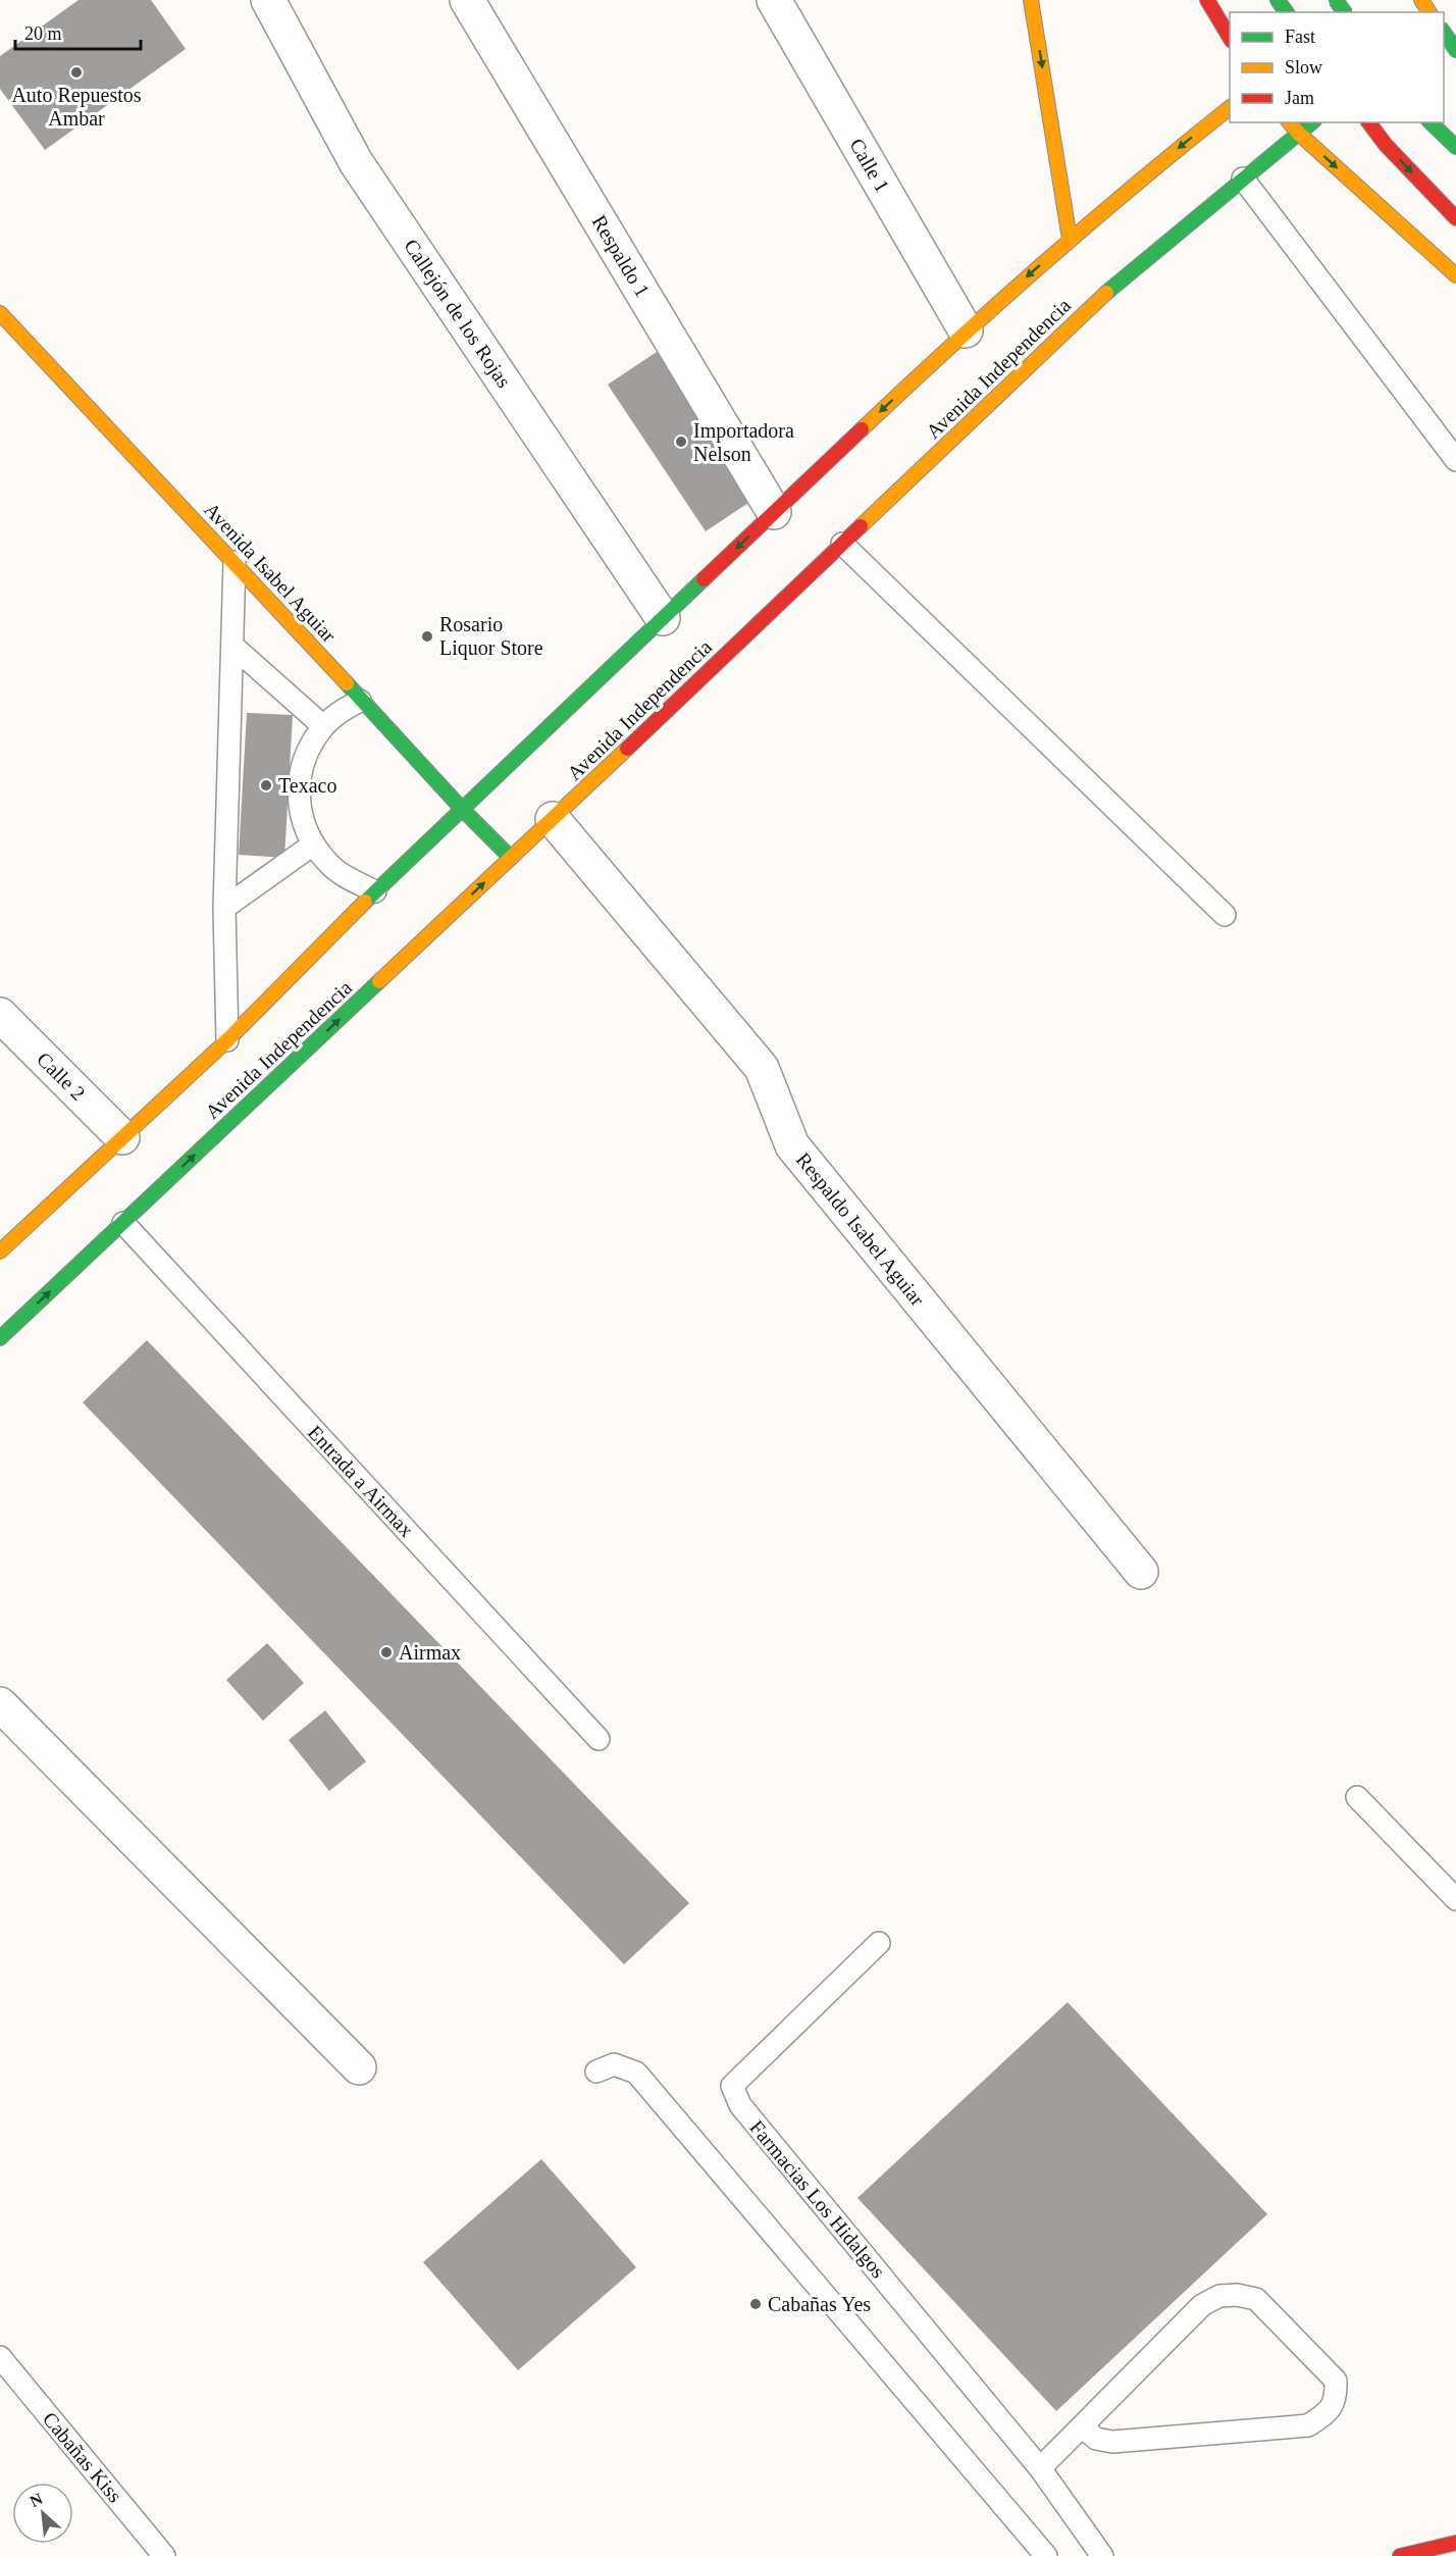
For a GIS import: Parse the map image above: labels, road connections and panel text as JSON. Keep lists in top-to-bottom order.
{
  "streets": {
    "main road": ["Avenida Independencia", "Avenida Isabel Aguiar"],
    "street": [
      "Calle 1",
      "Respaldo 1",
      "Callejón de los Rojas",
      "Calle 2",
      "Respaldo Isabel Aguiar"
    ],
    "lane": ["Entrada a Airmax", "Farmacias Los Hidalgos", "Cabañas Kiss"]
  },
  "crossings": [
    ["Calle 1", "Avenida Independencia"],
    ["Respaldo 1", "Avenida Independencia"],
    ["Callejón de los Rojas", "Avenida Independencia"],
    ["Avenida Independencia", "Avenida Isabel Aguiar"],
    ["Avenida Independencia", "Calle 2"],
    ["Avenida Independencia", "Respaldo Isabel Aguiar"],
    ["Avenida Independencia", "Entrada a Airmax"]
  ],
  "places": [
    "Auto Repuestos Ambar",
    "Importadora Nelson",
    "Rosario Liquor Store",
    "Texaco",
    "Airmax",
    "Cabañas Yes"
  ],
  "legend": ["Fast", "Slow", "Jam"],
  "scale_bar": "20 m",
  "north": "top left"
}
